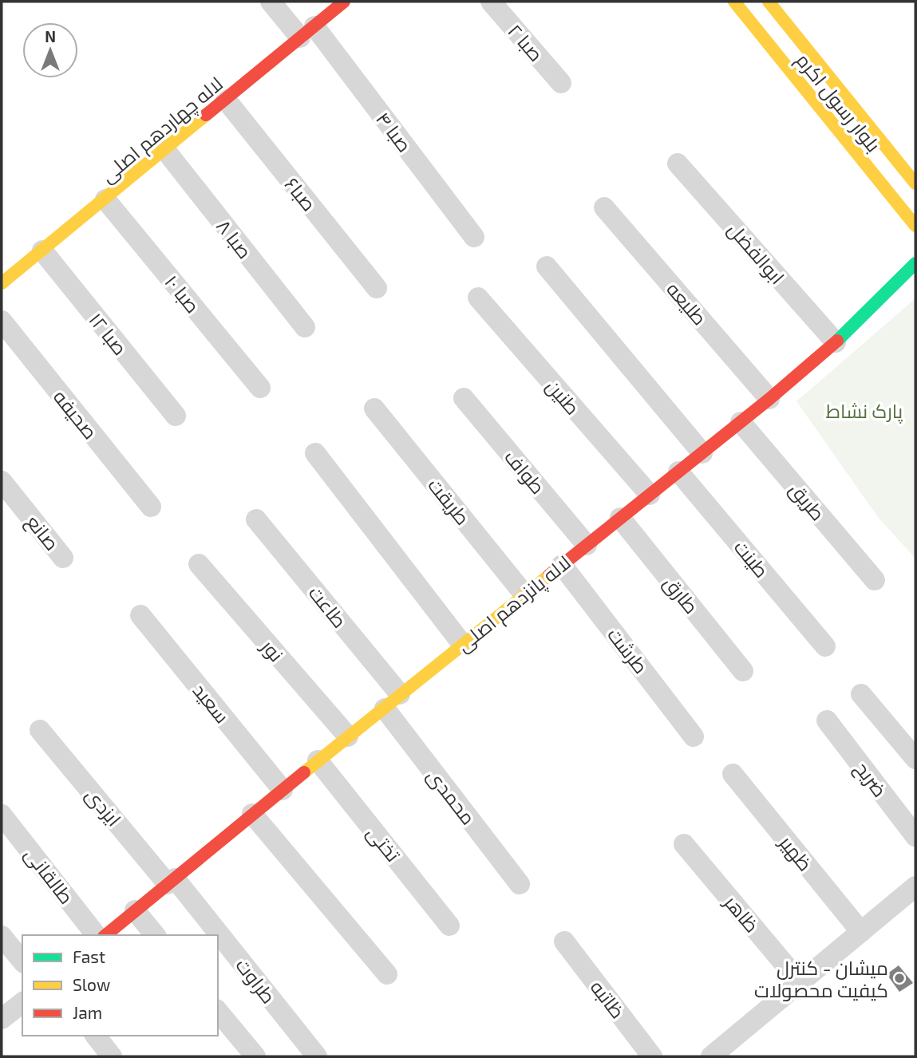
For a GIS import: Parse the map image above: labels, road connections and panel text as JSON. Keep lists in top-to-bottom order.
{
  "streets": {
    "street": [
      "صبا ۲",
      "بلوار رسول اکرم",
      "لاله چهاردهم اصلی",
      "صبا ۴",
      "صبا۶",
      "صبا ۸",
      "ابوالفضل",
      "صبا ۱۰",
      "طلیعه",
      "صبا ۱۲",
      "طنین",
      "صحیفه",
      "طواف",
      "طریقت",
      "طریق",
      "صانع",
      "طینت",
      "طارق",
      "لاله پانزدهم اصلی",
      "طاعت",
      "نور",
      "طرشت",
      "سعید",
      "ضریح",
      "محمدی",
      "ایزدی",
      "تختی",
      "ظهیر",
      "طالقانی",
      "ظاهر",
      "طراوت",
      "ظاتبه"
    ]
  },
  "crossings": [
    ["لاله چهاردهم اصلی", "صبا ۴"],
    ["لاله چهاردهم اصلی", "صبا۶"],
    ["لاله چهاردهم اصلی", "صبا ۸"],
    ["لاله چهاردهم اصلی", "صبا ۱۰"],
    ["لاله چهاردهم اصلی", "صبا ۱۲"],
    ["ابوالفضل", "لاله پانزدهم اصلی"],
    ["طلیعه", "لاله پانزدهم اصلی"],
    ["طنین", "لاله پانزدهم اصلی"],
    ["طواف", "لاله پانزدهم اصلی"],
    ["طریقت", "لاله پانزدهم اصلی"],
    ["طریق", "لاله پانزدهم اصلی"],
    ["طینت", "لاله پانزدهم اصلی"],
    ["طارق", "لاله پانزدهم اصلی"],
    ["لاله پانزدهم اصلی", "طاعت"],
    ["لاله پانزدهم اصلی", "نور"],
    ["لاله پانزدهم اصلی", "طرشت"],
    ["لاله پانزدهم اصلی", "سعید"],
    ["لاله پانزدهم اصلی", "محمدی"],
    ["لاله پانزدهم اصلی", "ایزدی"],
    ["لاله پانزدهم اصلی", "تختی"],
    ["لاله پانزدهم اصلی", "طراوت"],
    ["ایزدی", "طراوت"]
  ],
  "parks": ["پارک نشاط"],
  "places": ["میشان - کنترل کیفیت محصولات"],
  "legend": ["Fast", "Slow", "Jam"],
  "north": "top"
}
